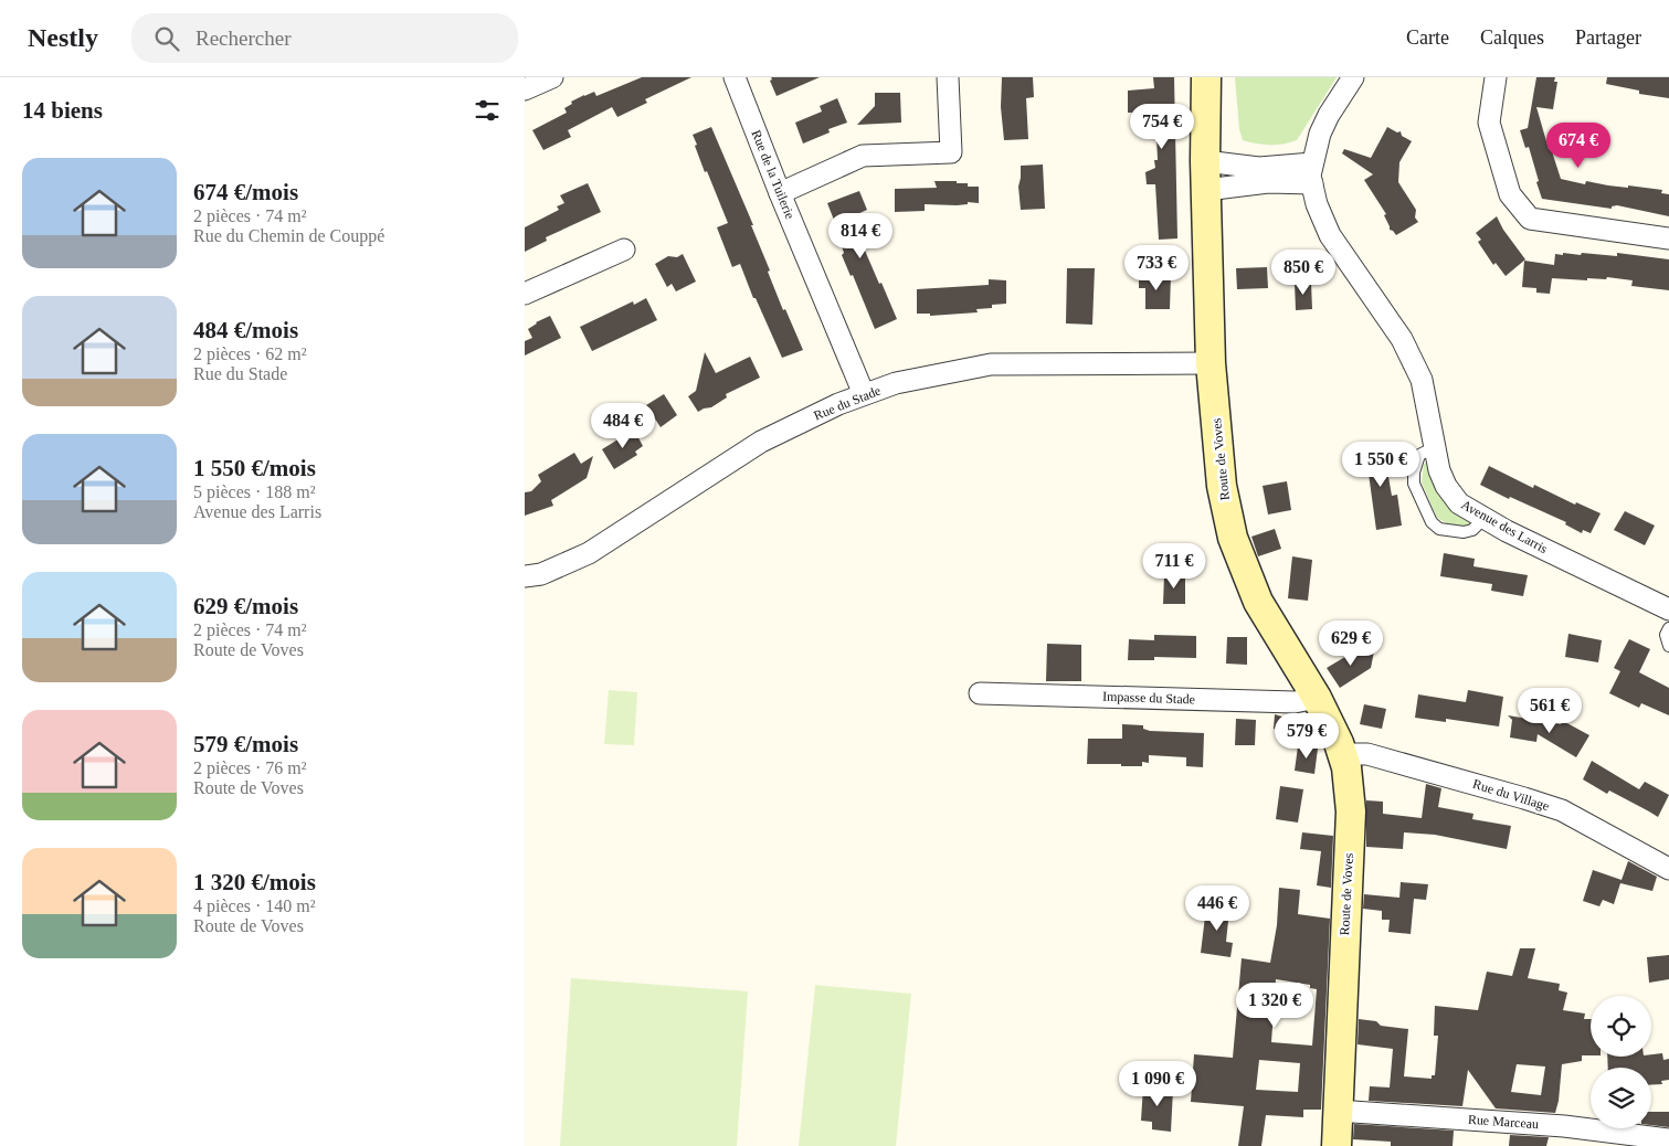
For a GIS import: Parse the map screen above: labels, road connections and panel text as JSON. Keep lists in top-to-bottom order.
{
  "streets": {
    "street": [
      "Rue de la Tuilerie",
      "Rue du Stade",
      "Route de Voves",
      "Avenue des Larris",
      "Impasse du Stade",
      "Rue du Village",
      "Rue Marceau"
    ]
  },
  "crossings": [
    ["Rue de la Tuilerie", "Rue du Stade"],
    ["Rue du Stade", "Route de Voves"],
    ["Route de Voves", "Impasse du Stade"],
    ["Route de Voves", "Rue du Village"],
    ["Route de Voves", "Rue Marceau"]
  ],
  "page": {
    "header": "Nestly",
    "search": "Rechercher",
    "nav": ["Carte", "Calques", "Partager"],
    "heading": "14 biens",
    "price": [
      "754 €",
      "674 €",
      "814 €",
      "733 €",
      "850 €",
      "484 €",
      "1 550 €",
      "711 €",
      "629 €",
      "561 €",
      "579 €",
      "446 €",
      "1 320 €",
      "1 090 €"
    ],
    "list": [
      {
        "name": "674 €/mois",
        "note": "2 pièces · 74 m² · Rue du Chemin de Couppé"
      },
      {
        "name": "484 €/mois",
        "note": "2 pièces · 62 m² · Rue du Stade"
      },
      {
        "name": "1 550 €/mois",
        "note": "5 pièces · 188 m² · Avenue des Larris"
      },
      {
        "name": "629 €/mois",
        "note": "2 pièces · 74 m² · Route de Voves"
      },
      {
        "name": "579 €/mois",
        "note": "2 pièces · 76 m² · Route de Voves"
      },
      {
        "name": "1 320 €/mois",
        "note": "4 pièces · 140 m² · Route de Voves"
      }
    ]
  }
}
